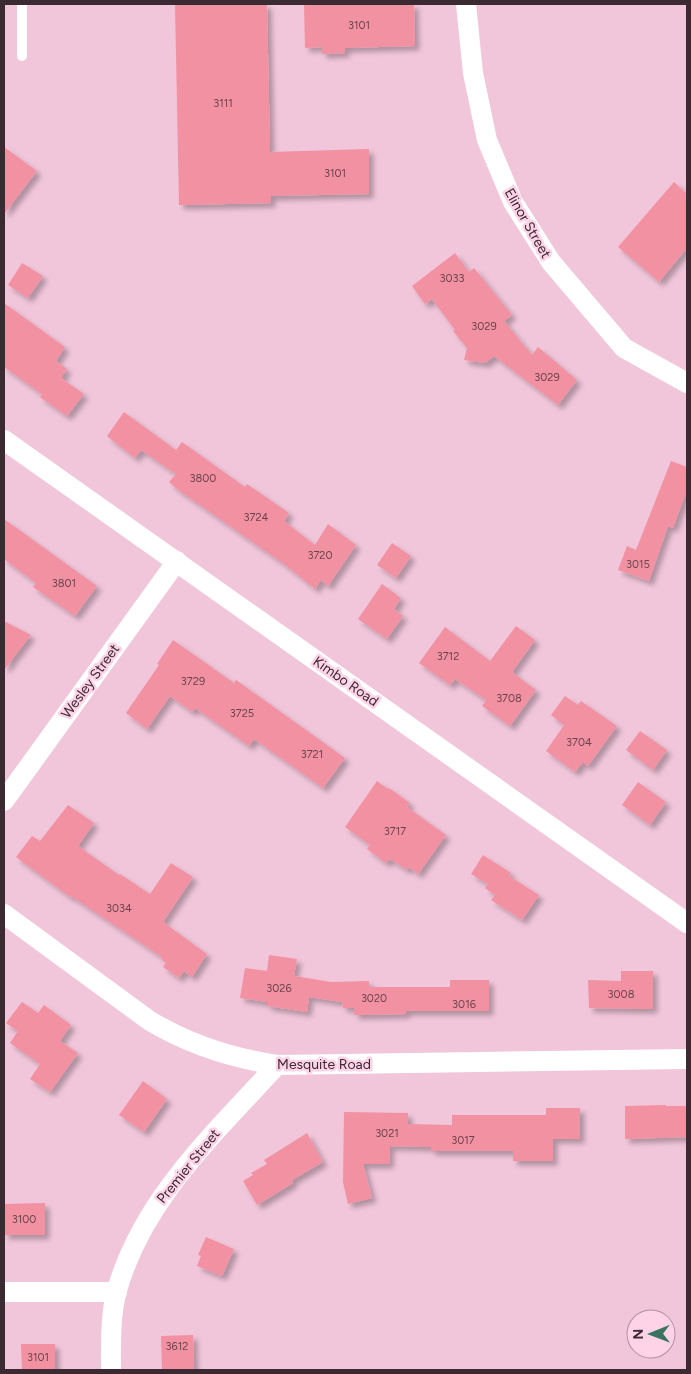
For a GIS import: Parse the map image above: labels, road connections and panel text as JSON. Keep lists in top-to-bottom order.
{
  "streets": {
    "street": [
      "Elinor Street",
      "Wesley Street",
      "Kimbo Road",
      "Mesquite Road",
      "Premier Street"
    ]
  },
  "crossings": [
    ["Wesley Street", "Kimbo Road"],
    ["Mesquite Road", "Premier Street"]
  ],
  "house_numbers": [
    "3101",
    "3111",
    "3101",
    "3033",
    "3029",
    "3029",
    "3800",
    "3724",
    "3720",
    "3015",
    "3801",
    "3712",
    "3729",
    "3708",
    "3725",
    "3704",
    "3721",
    "3717",
    "3034",
    "3026",
    "3008",
    "3020",
    "3016",
    "3021",
    "3017",
    "3100",
    "3612",
    "3101"
  ],
  "north": "left"
}
